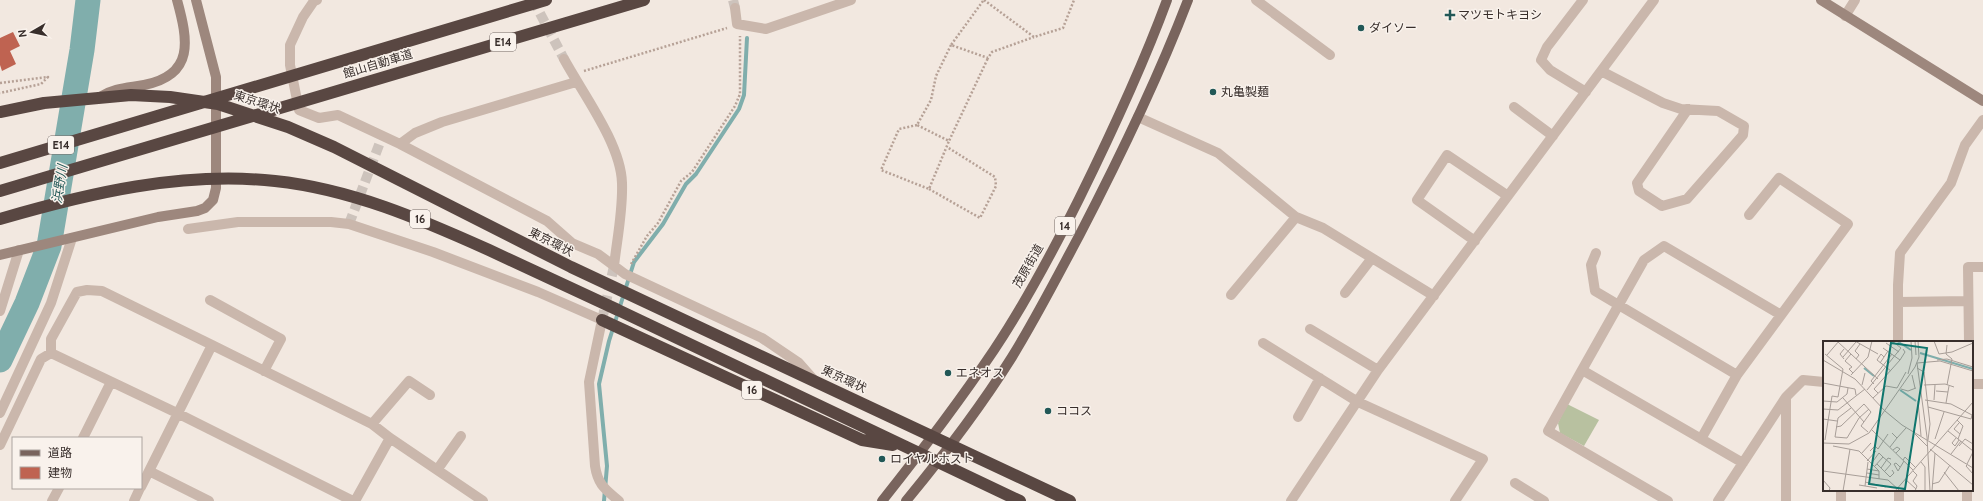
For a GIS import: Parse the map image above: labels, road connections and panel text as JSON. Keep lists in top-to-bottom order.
{
  "streets": {
    "highway": [
      "E14",
      "館山自動車道",
      "東京環状",
      "16"
    ],
    "main road": ["14", "茂原街道"]
  },
  "crossings": [
    ["東京環状", "14"],
    ["東京環状", "茂原街道"],
    ["16", "14"],
    ["16", "茂原街道"]
  ],
  "water": ["浜野川"],
  "places": {
    "health": ["マツモトキヨシ"],
    "other": [
      "ダイソー",
      "丸亀製麺",
      "エネオス",
      "ココス",
      "ロイヤルホスト"
    ]
  },
  "legend": ["道路", "建物"],
  "north": "left"
}
